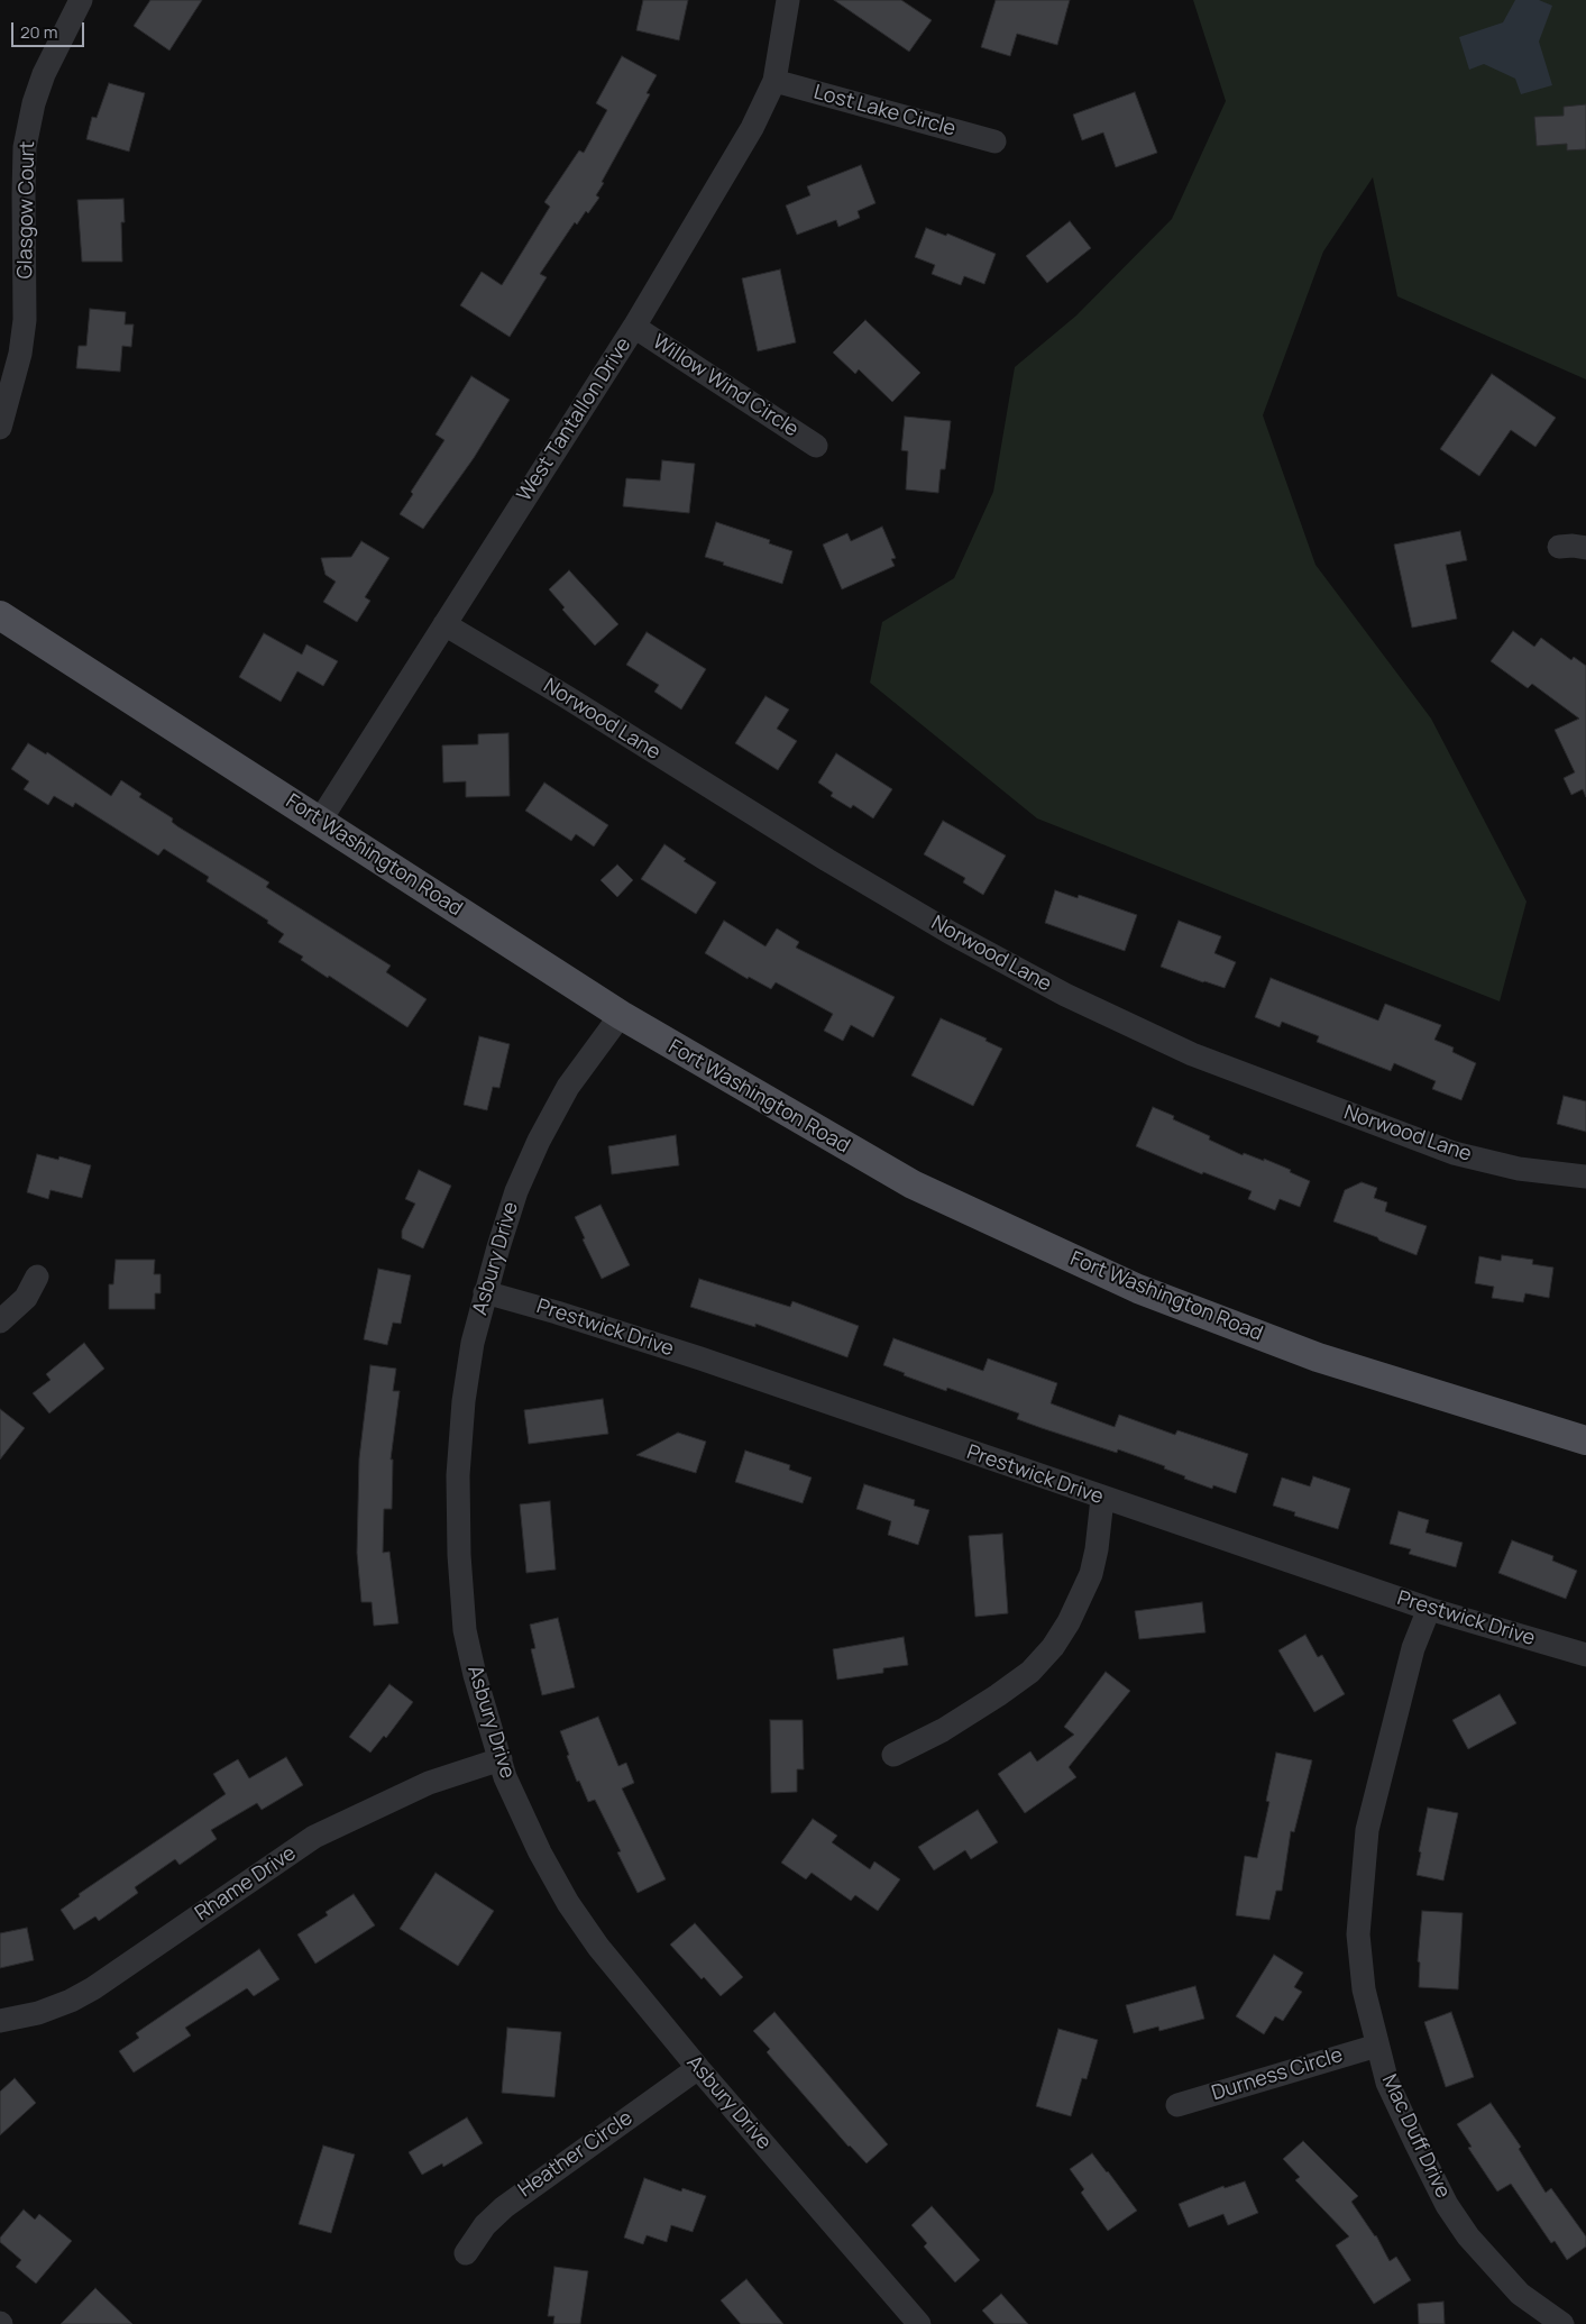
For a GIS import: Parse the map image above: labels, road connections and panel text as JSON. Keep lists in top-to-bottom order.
{
  "streets": {
    "main road": ["Fort Washington Road"],
    "street": [
      "Lost Lake Circle",
      "Glasgow Court",
      "Willow Wind Circle",
      "West Tantallon Drive",
      "Norwood Lane",
      "Asbury Drive",
      "Prestwick Drive",
      "Rhame Drive",
      "Durness Circle",
      "Mac Duff Drive",
      "Heather Circle"
    ]
  },
  "crossings": [
    ["Lost Lake Circle", "West Tantallon Drive"],
    ["Willow Wind Circle", "West Tantallon Drive"],
    ["West Tantallon Drive", "Norwood Lane"],
    ["West Tantallon Drive", "Fort Washington Road"],
    ["Fort Washington Road", "Asbury Drive"],
    ["Asbury Drive", "Prestwick Drive"],
    ["Asbury Drive", "Rhame Drive"],
    ["Asbury Drive", "Heather Circle"],
    ["Prestwick Drive", "Mac Duff Drive"],
    ["Durness Circle", "Mac Duff Drive"]
  ],
  "scale_bar": "20 m"
}
